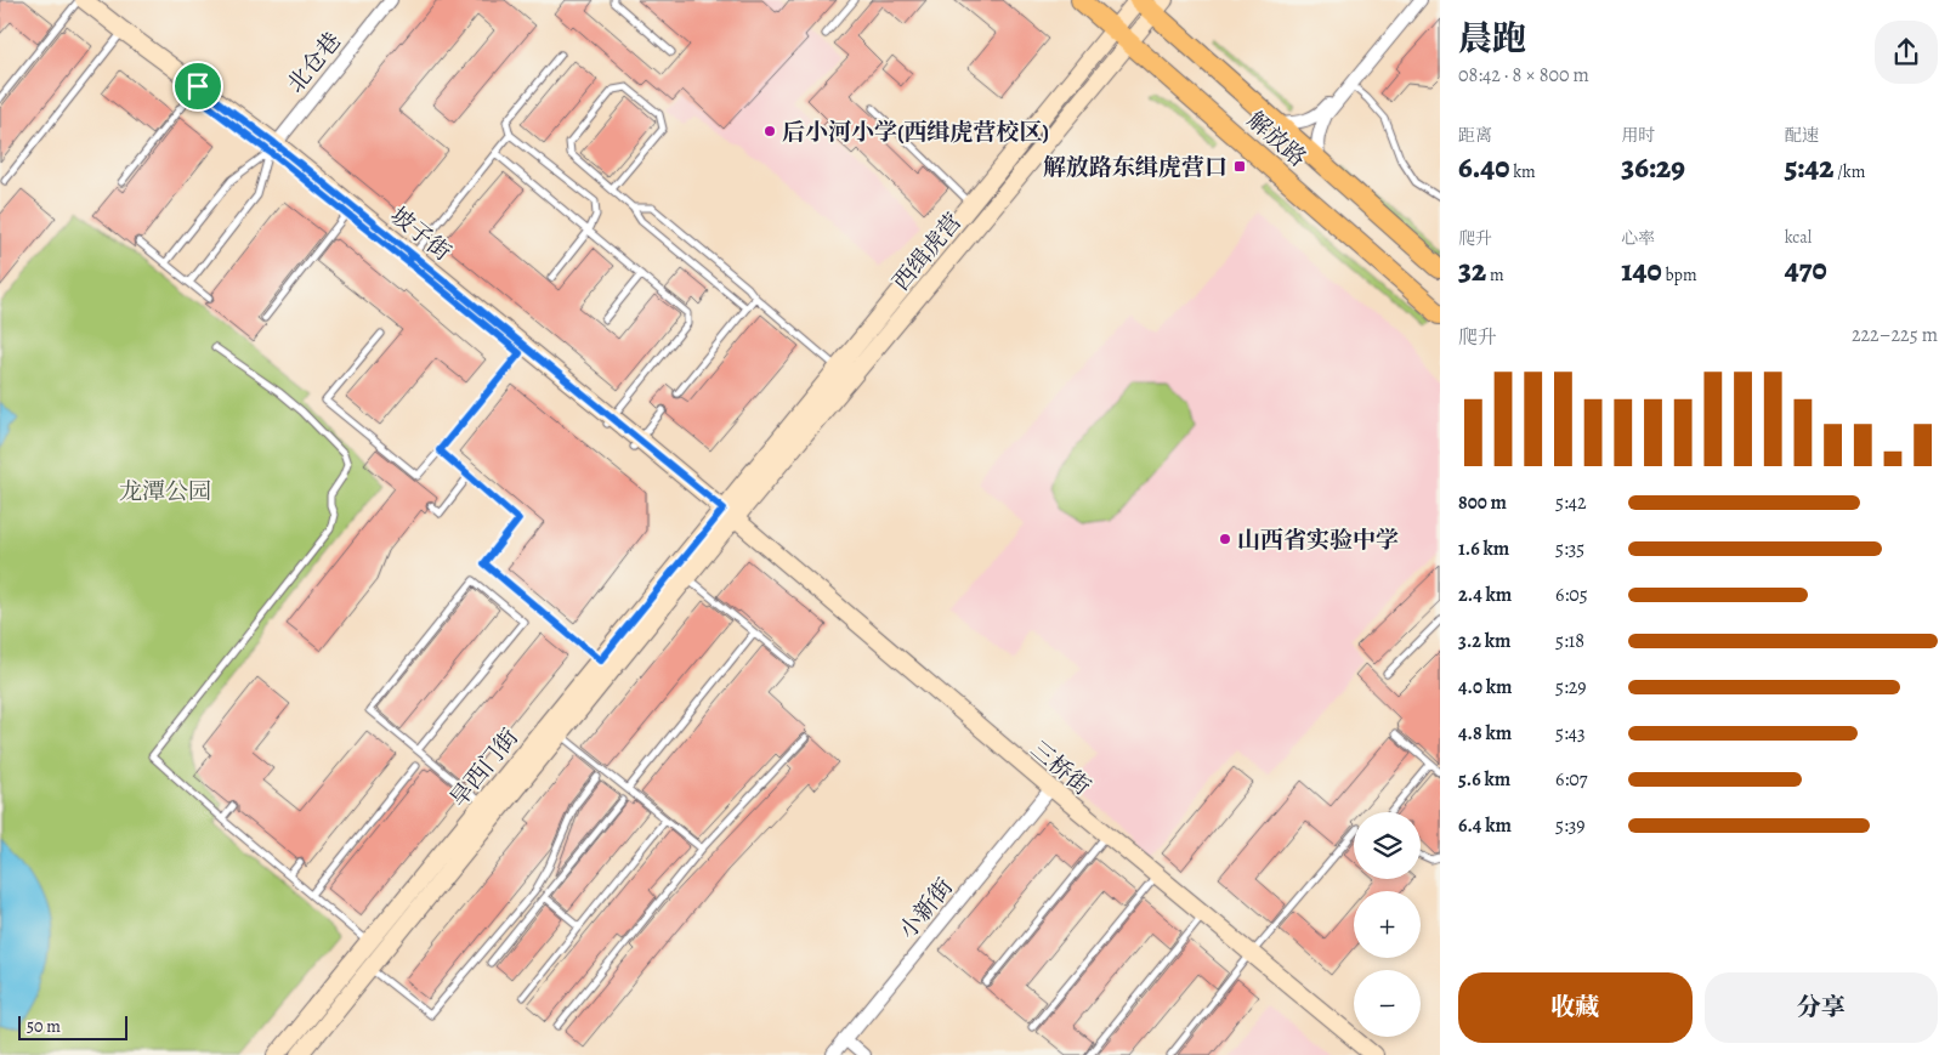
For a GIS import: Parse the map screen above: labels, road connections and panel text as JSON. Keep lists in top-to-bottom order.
{
  "streets": {
    "main road": [
      "解放路",
      "坡子街",
      "西缉虎营",
      "旱西门街",
      "三桥街"
    ],
    "street": ["北仓巷", "小新街"]
  },
  "crossings": [
    ["北仓巷", "坡子街"],
    ["解放路", "西缉虎营"],
    ["坡子街", "西缉虎营"],
    ["坡子街", "旱西门街"],
    ["坡子街", "三桥街"],
    ["西缉虎营", "旱西门街"],
    ["西缉虎营", "三桥街"],
    ["旱西门街", "三桥街"],
    ["三桥街", "小新街"]
  ],
  "parks": ["龙潭公园"],
  "places": {
    "other": ["后小河小学(西缉虎营校区)", "山西省实验中学"],
    "transit": ["解放路东缉虎营口"]
  },
  "scale_bar": "50 m",
  "page": {
    "heading": ["晨跑", "08:42 · 8 × 800 m"],
    "stats": [
      ["距离", "6.40 km"],
      ["用时", "36:29"],
      ["配速", "5:42 /km"],
      ["爬升", "32 m"],
      ["心率", "140 bpm"],
      ["kcal", "470"]
    ],
    "chart": ["爬升", "222–225 m"],
    "list": [
      {
        "name": "800 m",
        "note": "5:42"
      },
      {
        "name": "1.6 km",
        "note": "5:35"
      },
      {
        "name": "2.4 km",
        "note": "6:05"
      },
      {
        "name": "3.2 km",
        "note": "5:18"
      },
      {
        "name": "4.0 km",
        "note": "5:29"
      },
      {
        "name": "4.8 km",
        "note": "5:43"
      },
      {
        "name": "5.6 km",
        "note": "6:07"
      },
      {
        "name": "6.4 km",
        "note": "5:39"
      }
    ],
    "map_buttons": ["+", "−"],
    "buttons": ["收藏", "分享"],
    "scale": "50 m"
  }
}
